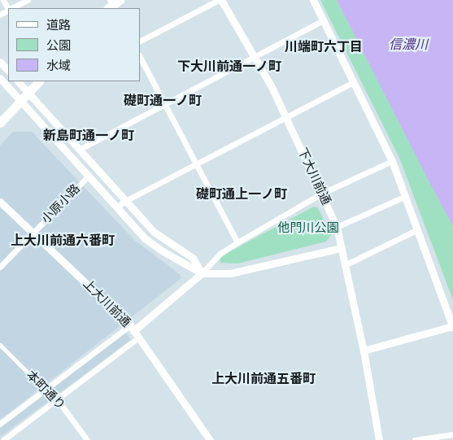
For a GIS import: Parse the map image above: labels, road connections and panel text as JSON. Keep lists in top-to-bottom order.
{
  "streets": {
    "street": [
      "下大川前通",
      "小原小路",
      "上大川前通",
      "本町通り"
    ]
  },
  "crossings": [
    ["小原小路", "上大川前通"]
  ],
  "districts": [
    "川端町六丁目",
    "下大川前通一ノ町",
    "礎町通一ノ町",
    "新島町通一ノ町",
    "礎町通上一ノ町",
    "上大川前通六番町",
    "上大川前通五番町"
  ],
  "water": ["信濃川"],
  "parks": ["他門川公園"],
  "legend": ["道路", "公園", "水域"]
}
